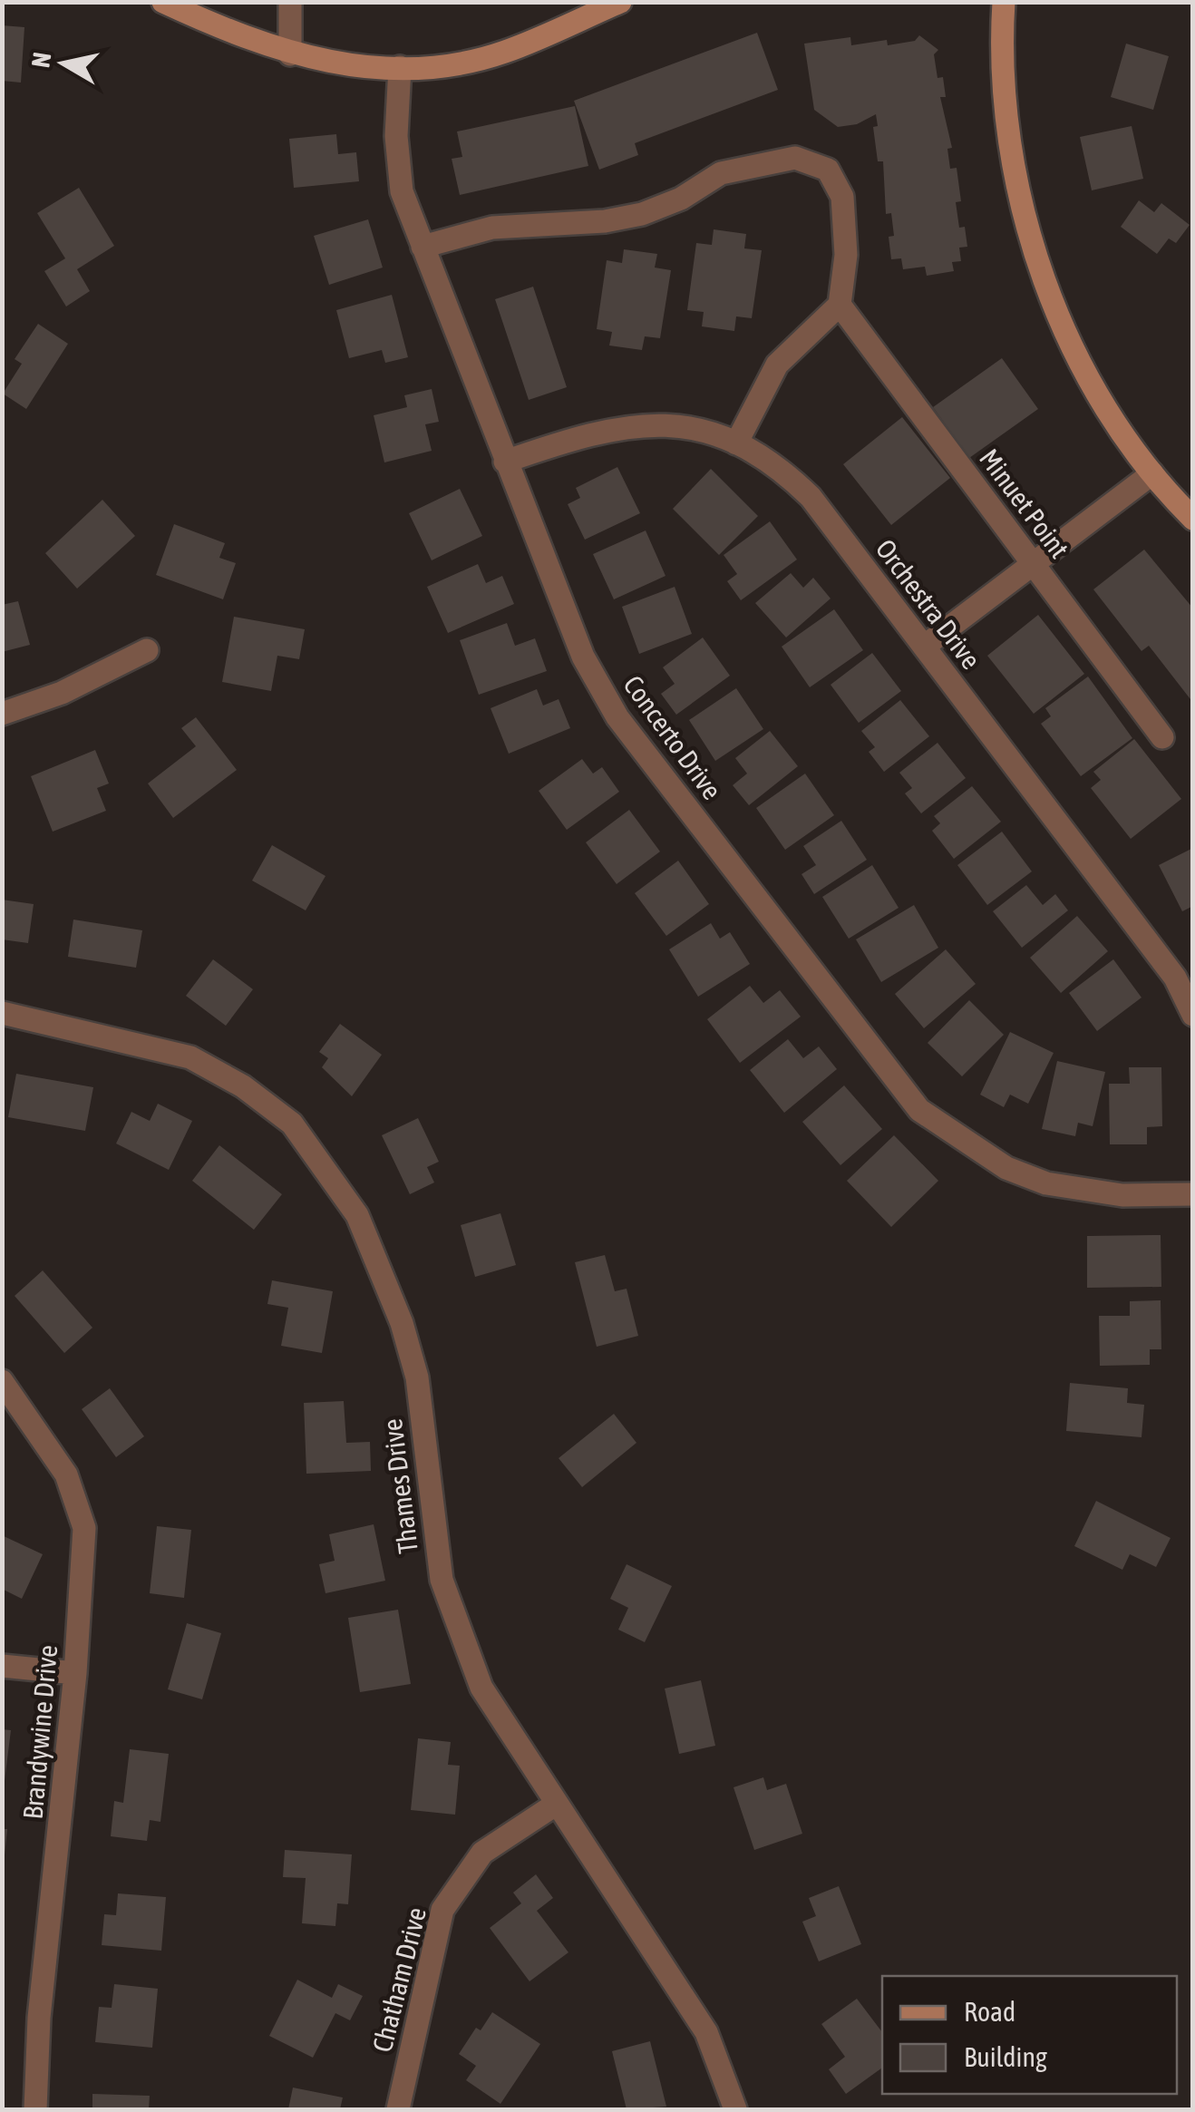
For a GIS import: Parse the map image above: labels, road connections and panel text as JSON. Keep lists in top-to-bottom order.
{
  "streets": {
    "street": [
      "Minuet Point",
      "Orchestra Drive",
      "Concerto Drive",
      "Thames Drive",
      "Brandywine Drive",
      "Chatham Drive"
    ]
  },
  "crossings": [
    ["Orchestra Drive", "Concerto Drive"],
    ["Thames Drive", "Chatham Drive"]
  ],
  "legend": ["Road", "Building"],
  "north": "left"
}
